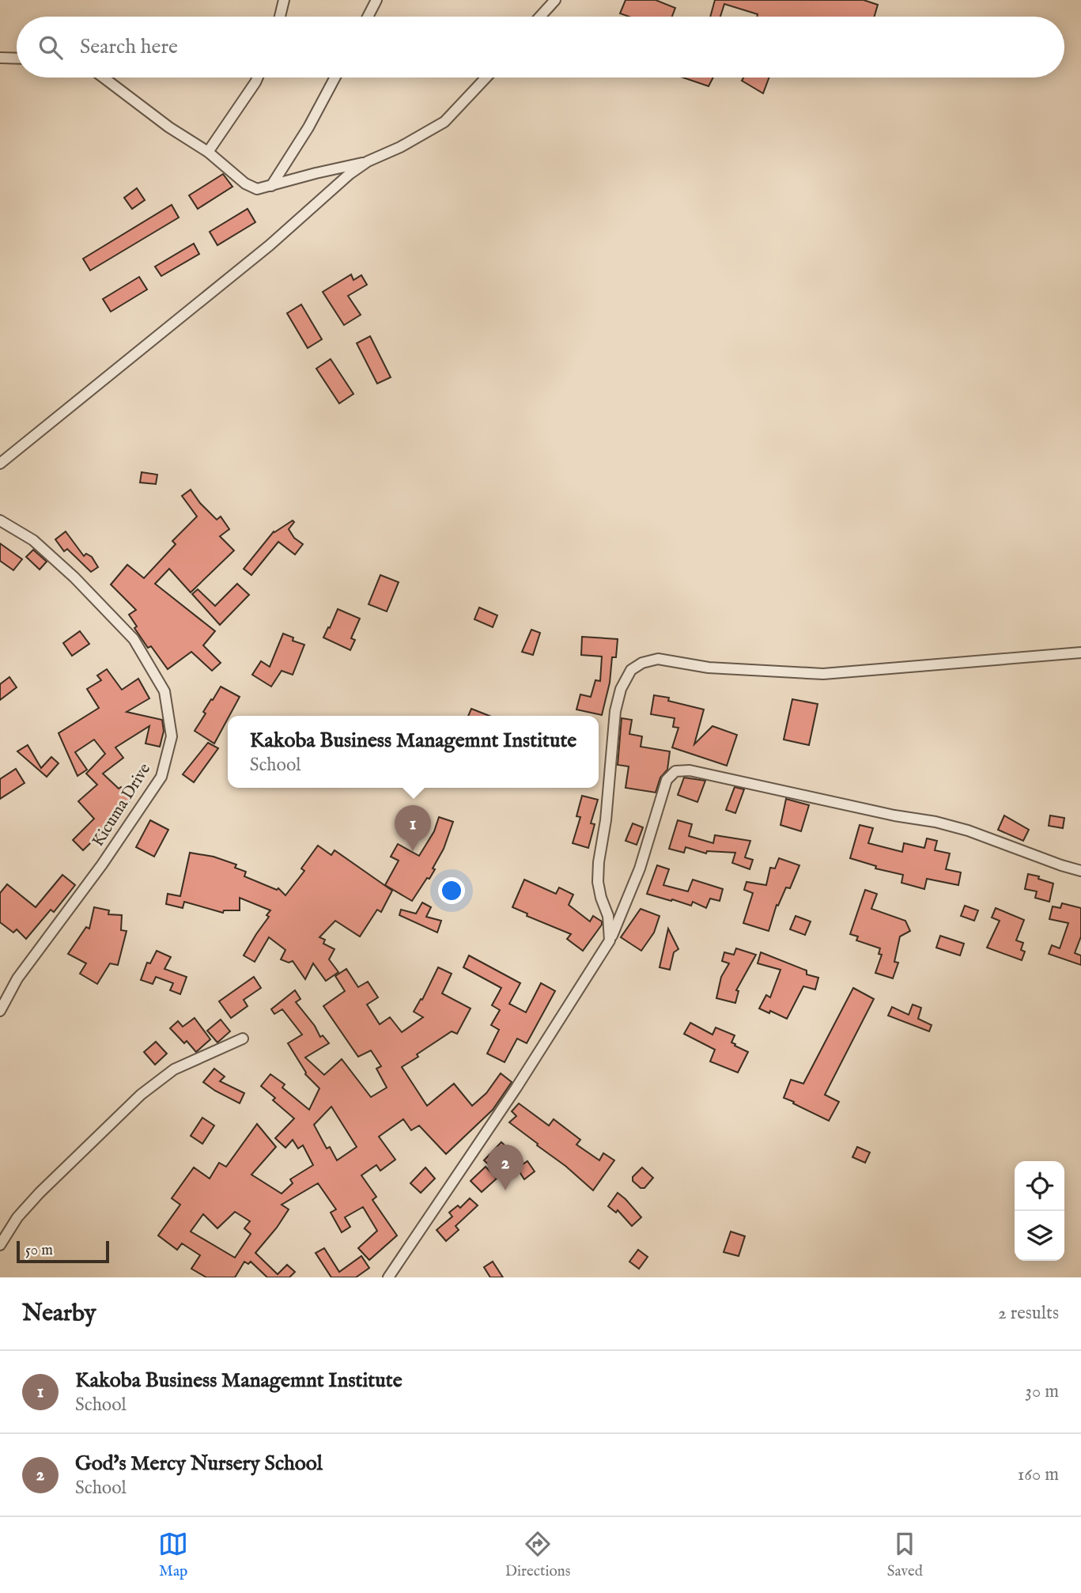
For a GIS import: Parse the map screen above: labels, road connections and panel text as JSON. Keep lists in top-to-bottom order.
{
  "streets": {
    "street": ["Kicuma Drive"]
  },
  "scale_bar": "50 m",
  "page": {
    "search": "Search here",
    "popup": ["Kakoba Business Managemnt Institute", "School"],
    "pins": ["1", "2"],
    "scale": "50 m",
    "heading": ["Nearby", "2 results"],
    "list": [
      {
        "mark": "1",
        "name": "Kakoba Business Managemnt Institute",
        "note": "School",
        "value": "30 m"
      },
      {
        "mark": "2",
        "name": "God's Mercy Nursery School",
        "note": "School",
        "value": "160 m"
      }
    ],
    "nav": ["Map", "Directions", "Saved"]
  }
}
